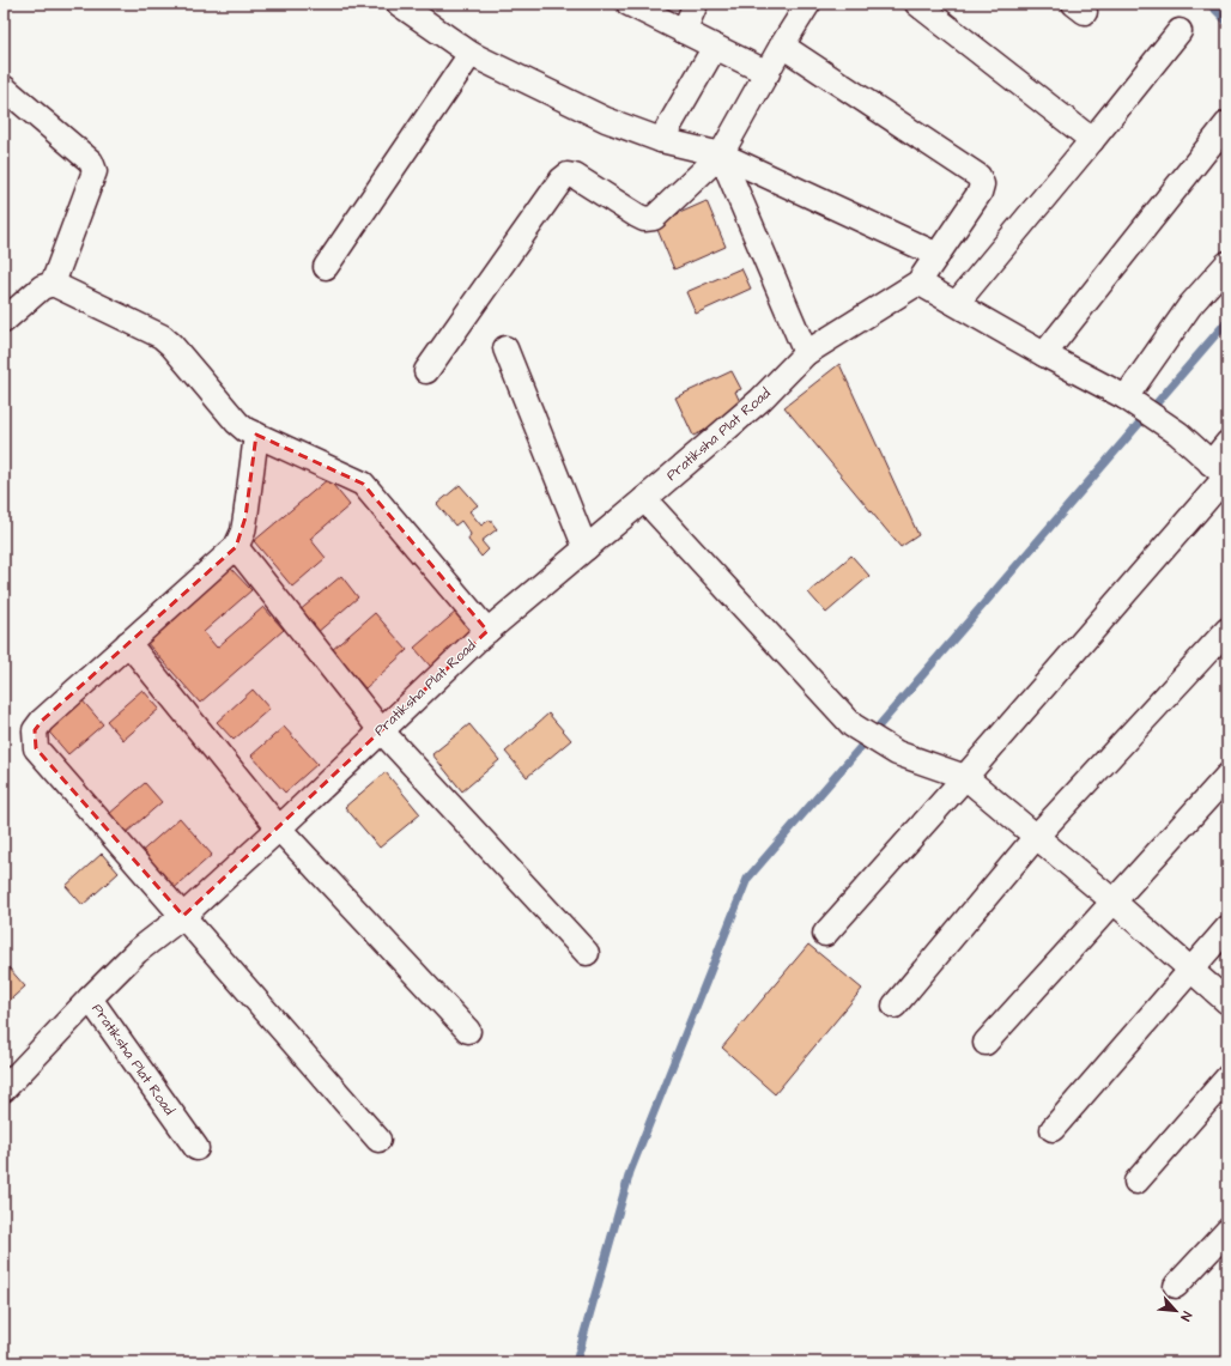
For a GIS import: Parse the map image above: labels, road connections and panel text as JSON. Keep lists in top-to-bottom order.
{
  "streets": {
    "street": ["Pratiksha Plat Road"]
  },
  "north": "bottom right"
}
